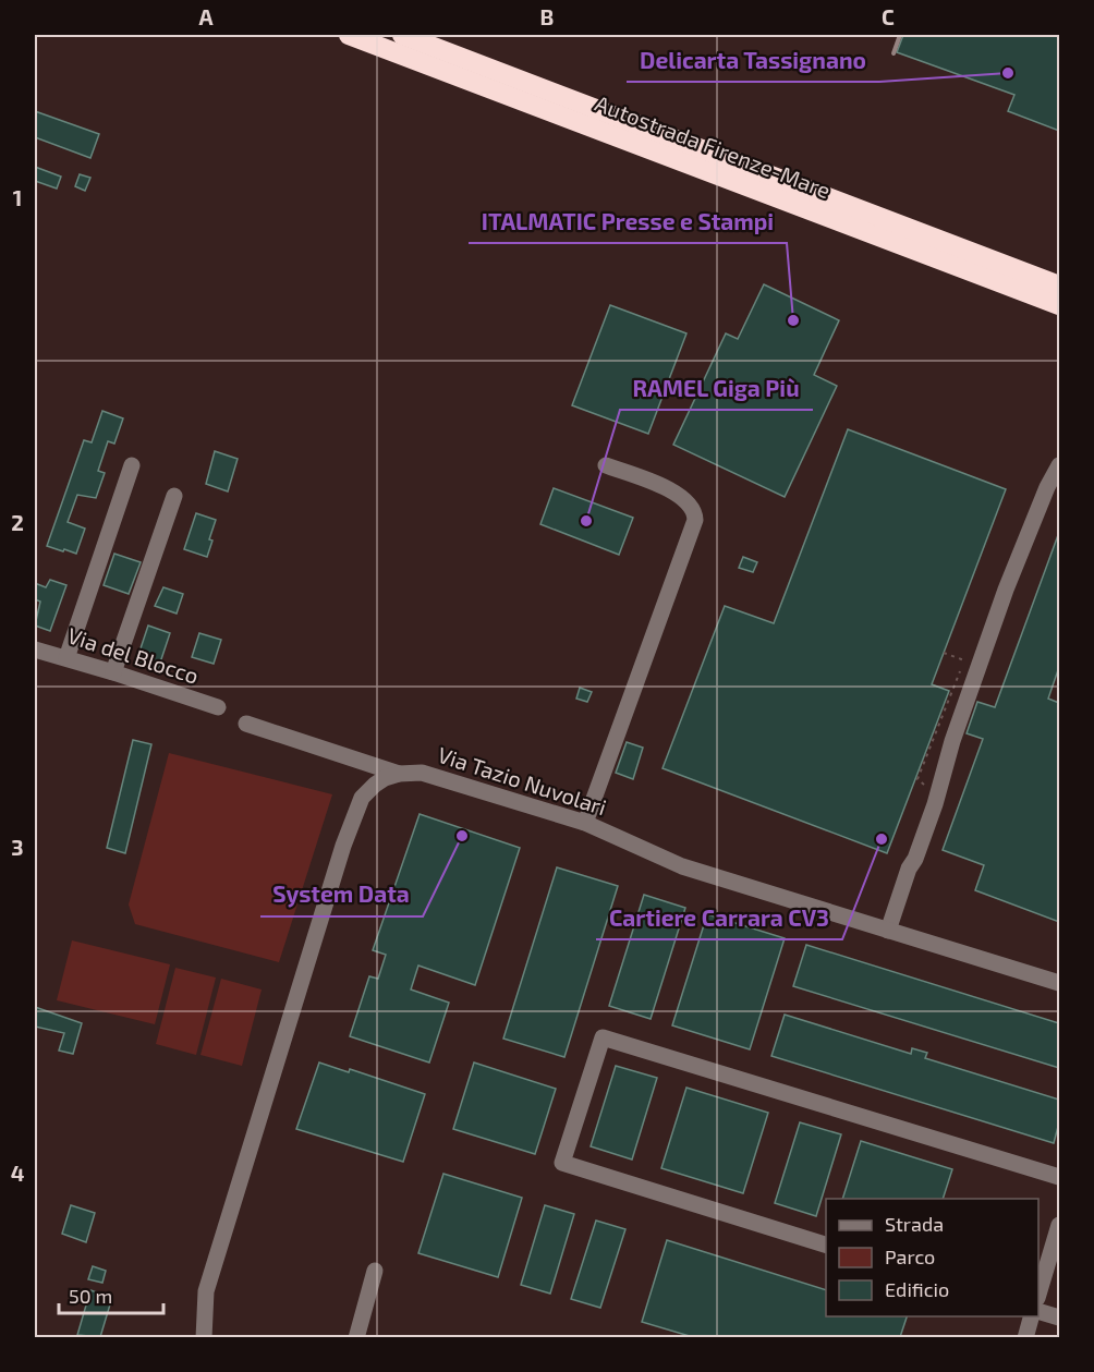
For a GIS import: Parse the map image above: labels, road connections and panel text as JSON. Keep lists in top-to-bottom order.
{
  "streets": {
    "highway": ["Autostrada Firenze-Mare"],
    "street": ["Via del Blocco", "Via Tazio Nuvolari"]
  },
  "places": [
    "Delicarta Tassignano",
    "ITALMATIC Presse e Stampi",
    "RAMEL Giga Più",
    "System Data",
    "Cartiere Carrara CV3"
  ],
  "legend": ["Strada", "Parco", "Edificio"],
  "scale_bar": "50 m",
  "grid": {
    "columns": ["A", "B", "C"],
    "rows": [
      "1",
      "2",
      "3",
      "4"
    ]
  }
}
